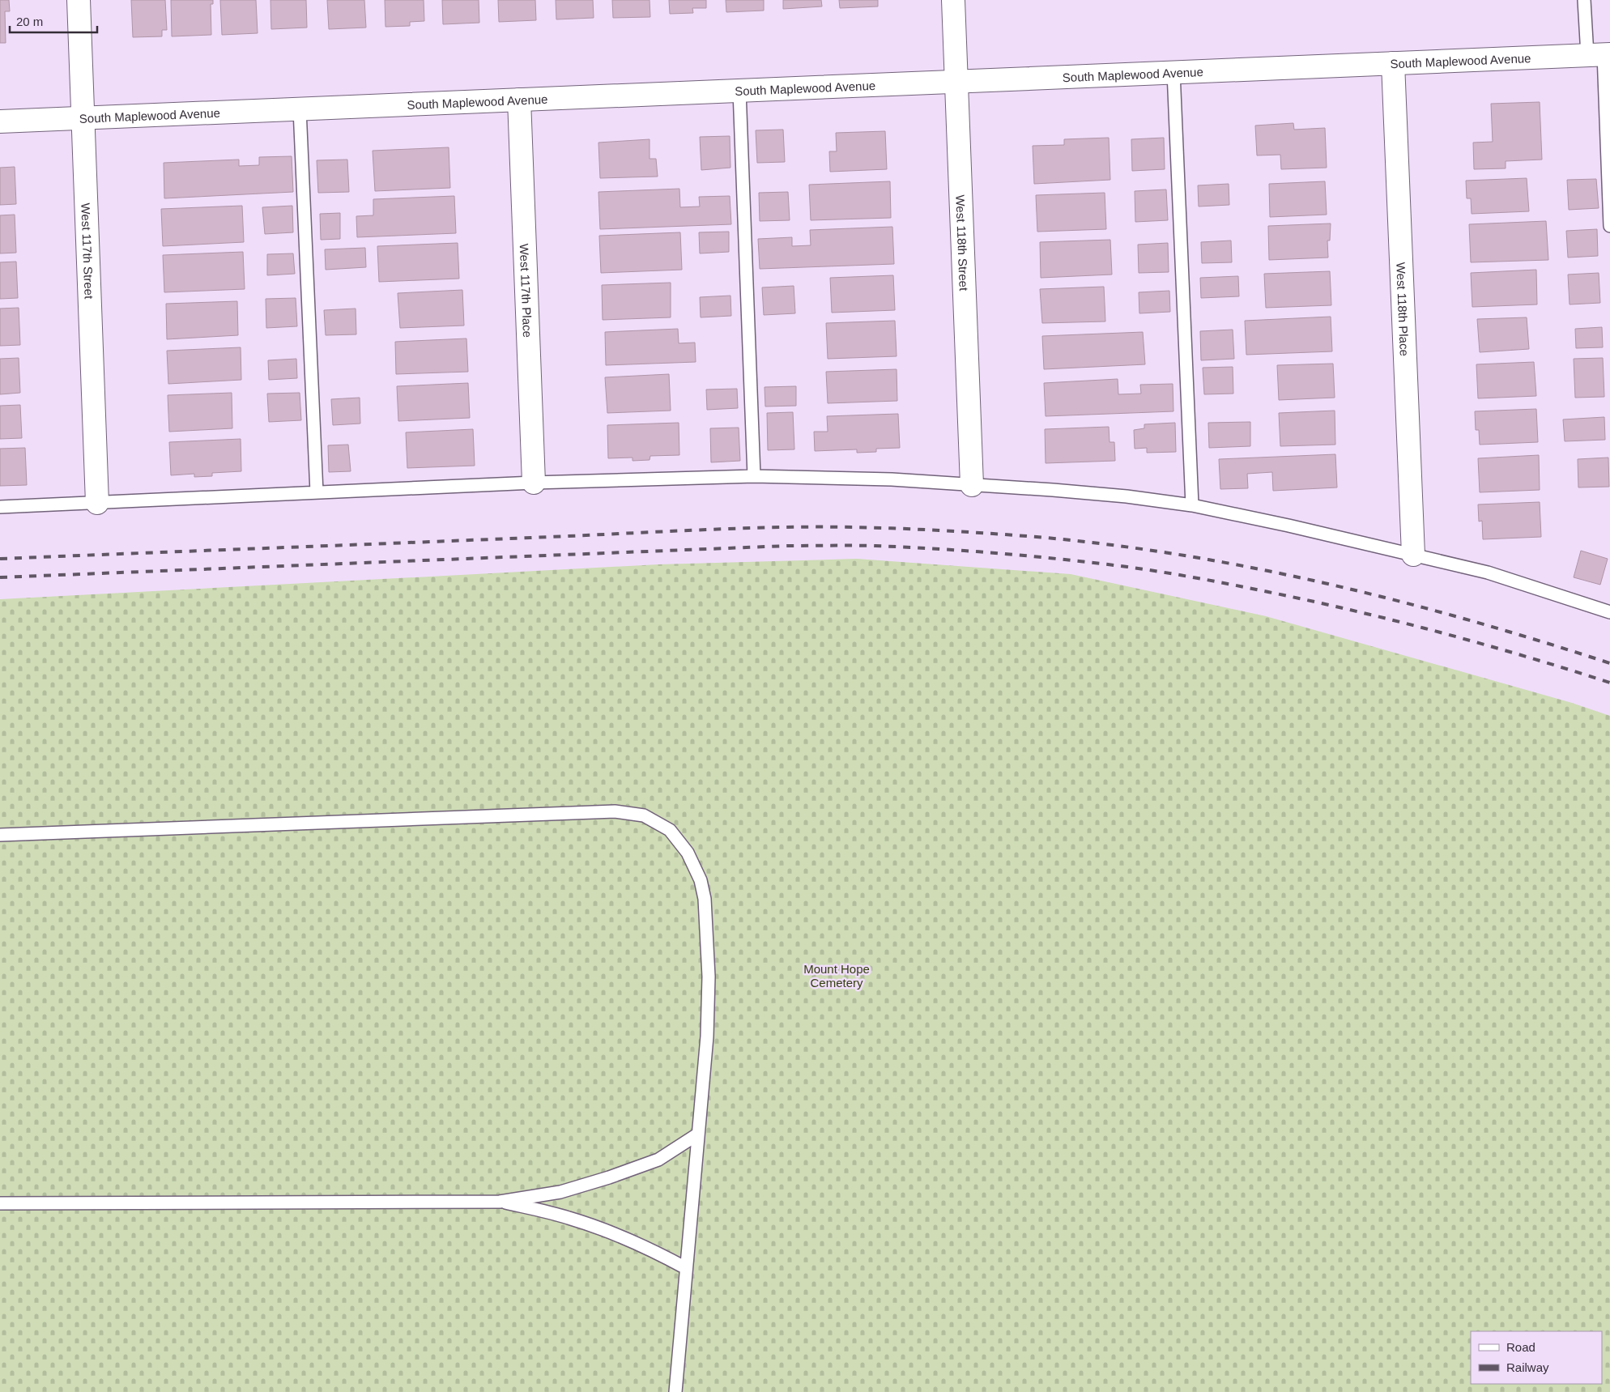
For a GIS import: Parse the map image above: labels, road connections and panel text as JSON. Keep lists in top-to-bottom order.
{
  "streets": {
    "street": [
      "South Maplewood Avenue",
      "West 118th Street",
      "West 117th Street",
      "West 117th Place",
      "West 118th Place"
    ]
  },
  "crossings": [
    ["South Maplewood Avenue", "West 118th Street"],
    ["South Maplewood Avenue", "West 117th Street"],
    ["South Maplewood Avenue", "West 117th Place"],
    ["South Maplewood Avenue", "West 118th Place"]
  ],
  "parks": ["Mount Hope Cemetery"],
  "legend": ["Road", "Railway"],
  "scale_bar": "20 m"
}
